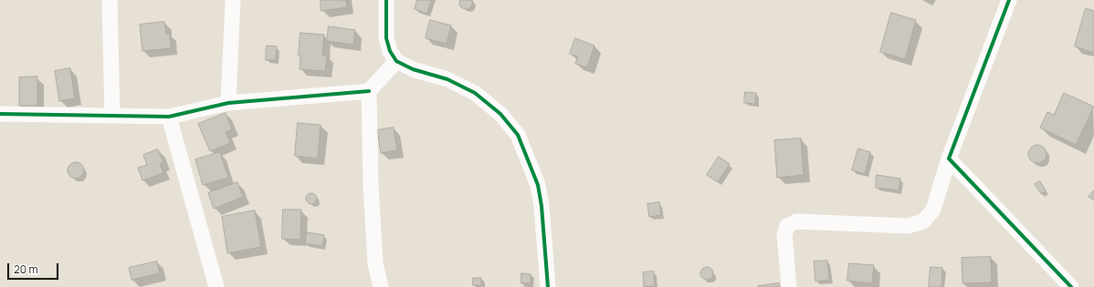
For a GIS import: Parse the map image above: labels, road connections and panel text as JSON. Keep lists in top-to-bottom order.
{
  "scale_bar": "20 m"
}
